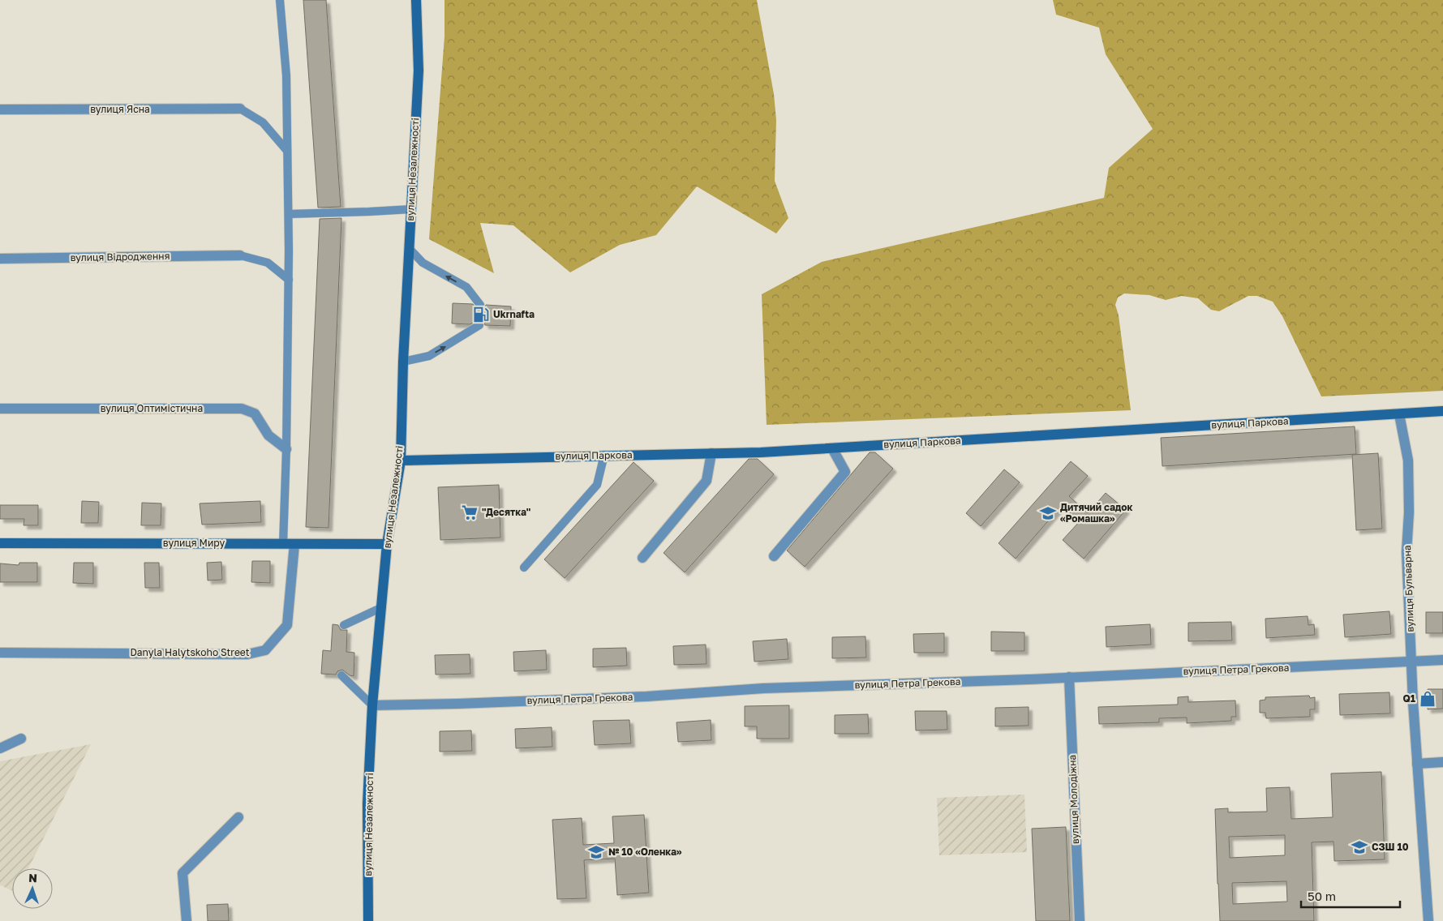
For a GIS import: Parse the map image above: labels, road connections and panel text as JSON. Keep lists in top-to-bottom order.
{
  "streets": {
    "street": [
      "вулиця Ясна",
      "вулиця Незалежності",
      "вулиця Відродження",
      "вулиця Оптимістична",
      "вулиця Паркова",
      "вулиця Миру",
      "вулиця Бульварна",
      "Danyla Halytskoho Street",
      "вулиця Петра Грекова",
      "вулиця Молодіжна"
    ]
  },
  "crossings": [
    ["вулиця Незалежності", "вулиця Паркова"],
    ["вулиця Незалежності", "вулиця Миру"],
    ["вулиця Незалежності", "вулиця Петра Грекова"],
    ["вулиця Паркова", "вулиця Бульварна"],
    ["вулиця Миру", "Danyla Halytskoho Street"],
    ["вулиця Бульварна", "вулиця Петра Грекова"],
    ["вулиця Петра Грекова", "вулиця Молодіжна"]
  ],
  "places": {
    "fuel station": ["Ukrnafta"],
    "supermarket": ["\"Десятка\""],
    "school or university": ["Дитячий садок «Ромашка»", "СЗШ 10", "№ 10 «Оленка»"],
    "shop": ["Q1"]
  },
  "scale_bar": "50 m",
  "north": "top"
}
